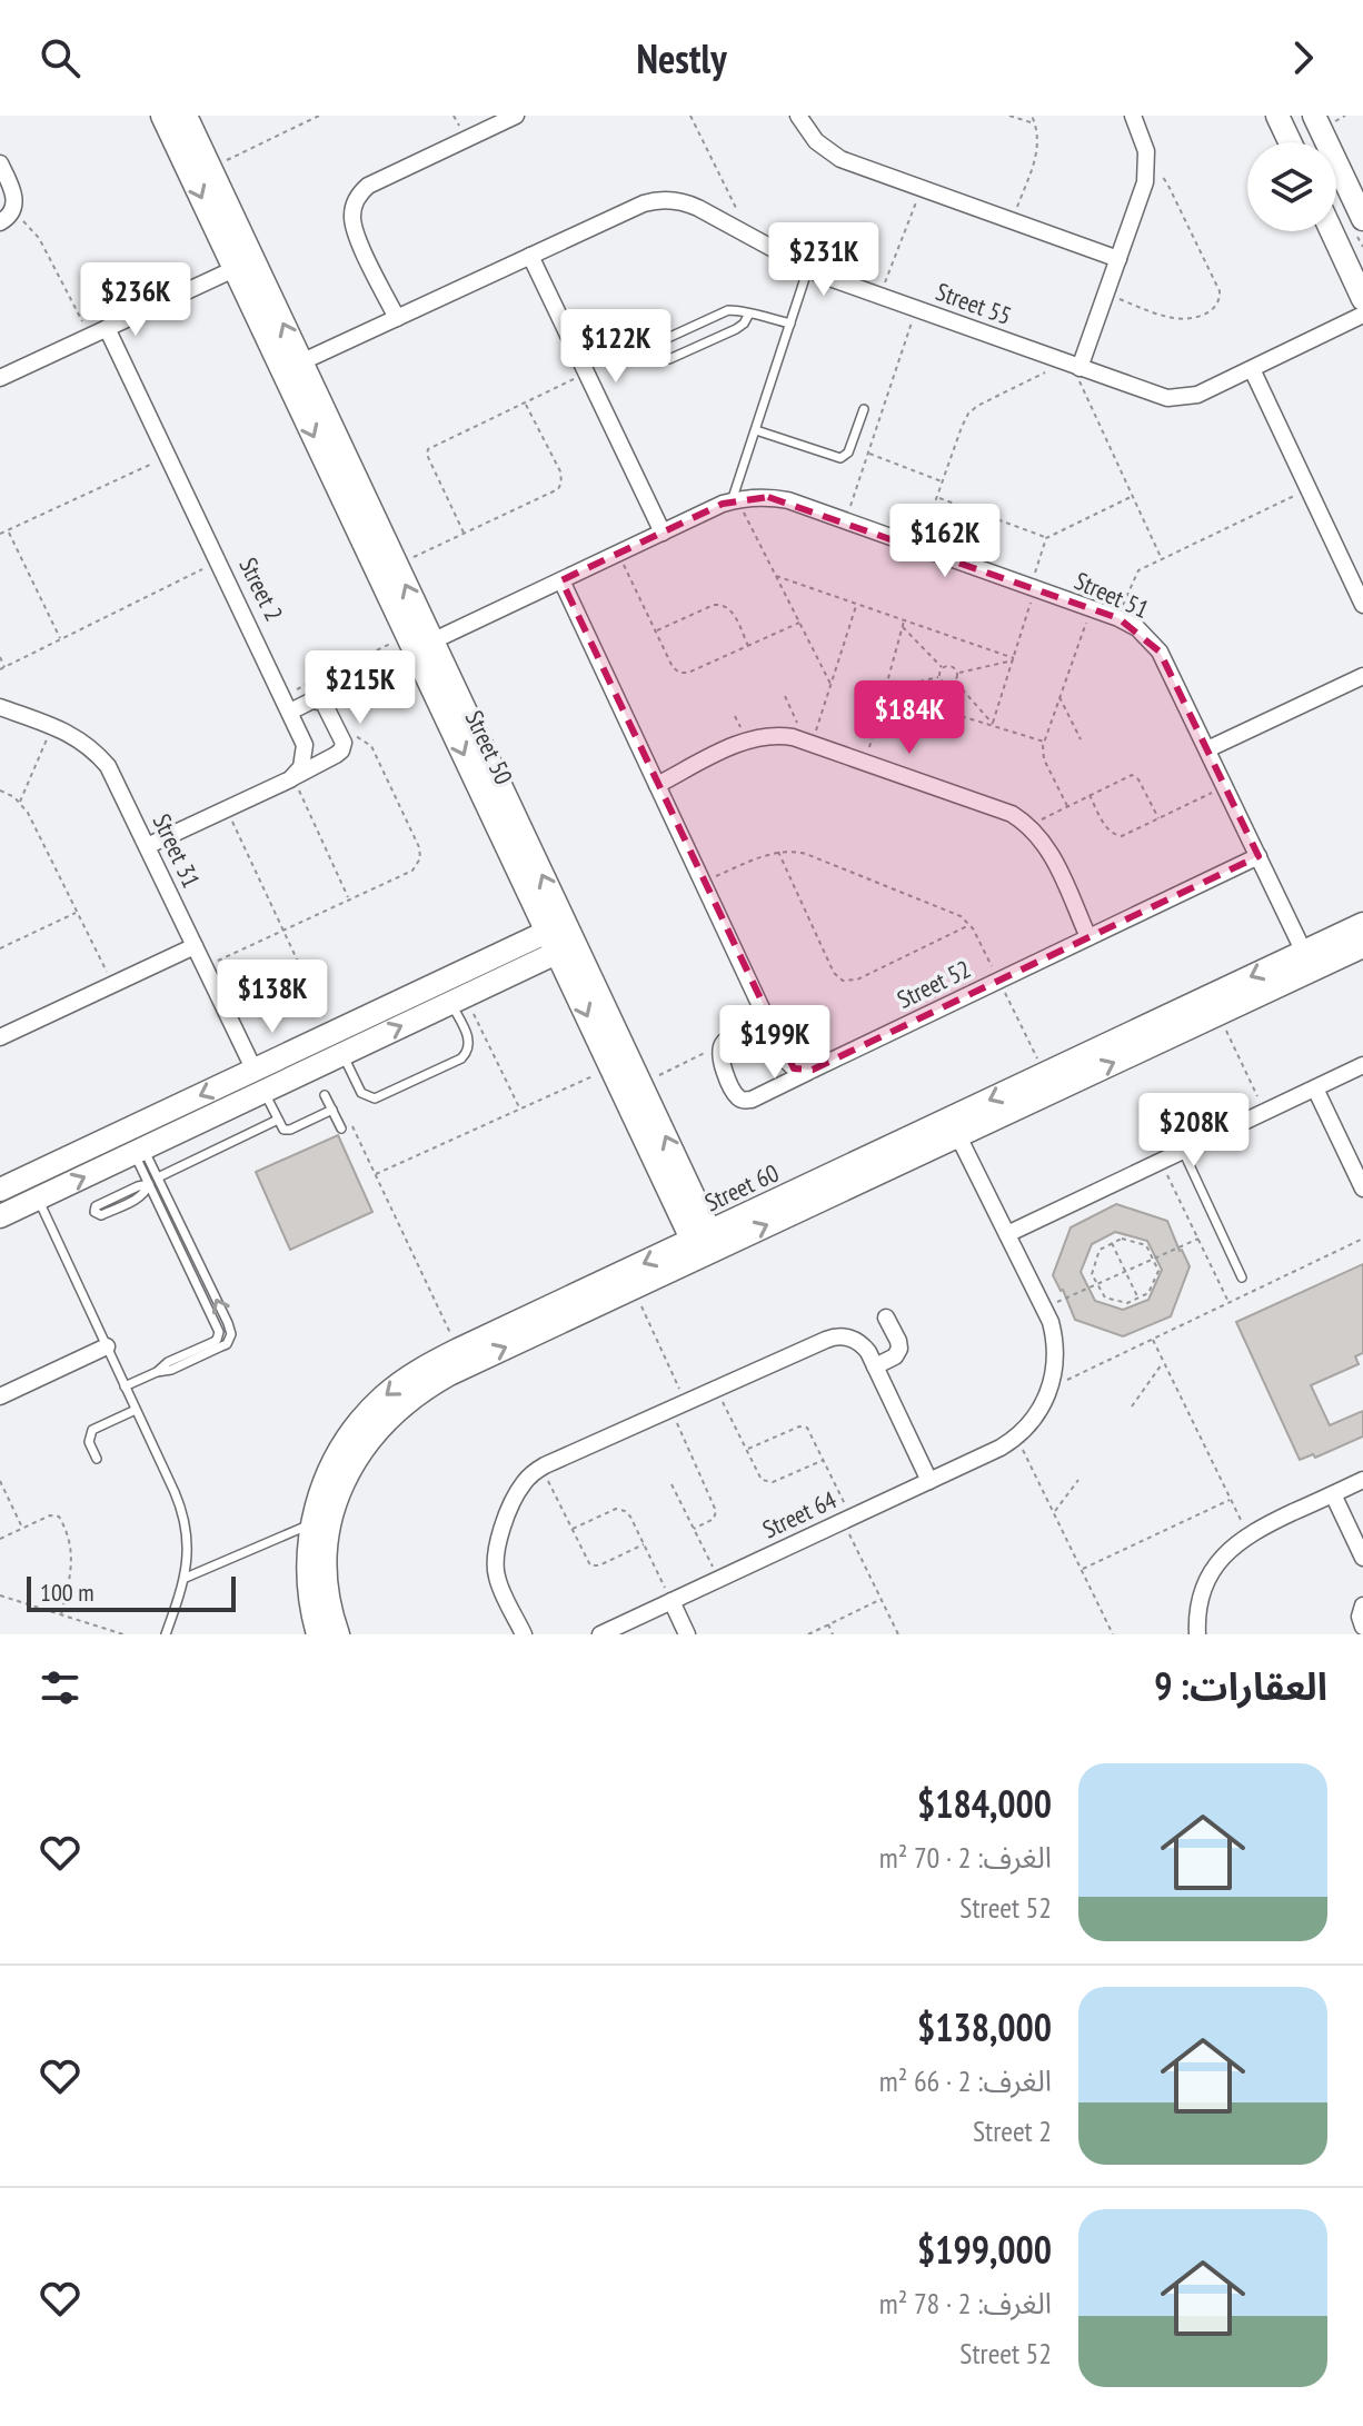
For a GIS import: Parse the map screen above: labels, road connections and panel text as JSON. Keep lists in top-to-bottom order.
{
  "streets": {
    "street": [
      "Street 55",
      "Street 2",
      "Street 51",
      "Street 50",
      "Street 31",
      "Street 52",
      "Street 60",
      "Street 64"
    ]
  },
  "crossings": [
    ["Street 55", "Street 50"],
    ["Street 51", "Street 50"],
    ["Street 51", "Street 52"],
    ["Street 51", "Street 60"],
    ["Street 50", "Street 60"]
  ],
  "scale_bar": "100 m",
  "page": {
    "header": "Nestly",
    "price": [
      "$231K",
      "$236K",
      "$122K",
      "$162K",
      "$215K",
      "$184K",
      "$138K",
      "$199K",
      "$208K"
    ],
    "scale": "100 m",
    "heading": "العقارات: 9",
    "list": [
      {
        "name": "$184,000",
        "note": "الغرف: 2 · 70 m² · Street 52"
      },
      {
        "name": "$138,000",
        "note": "الغرف: 2 · 66 m² · Street 2"
      },
      {
        "name": "$199,000",
        "note": "الغرف: 2 · 78 m² · Street 52"
      }
    ]
  }
}
